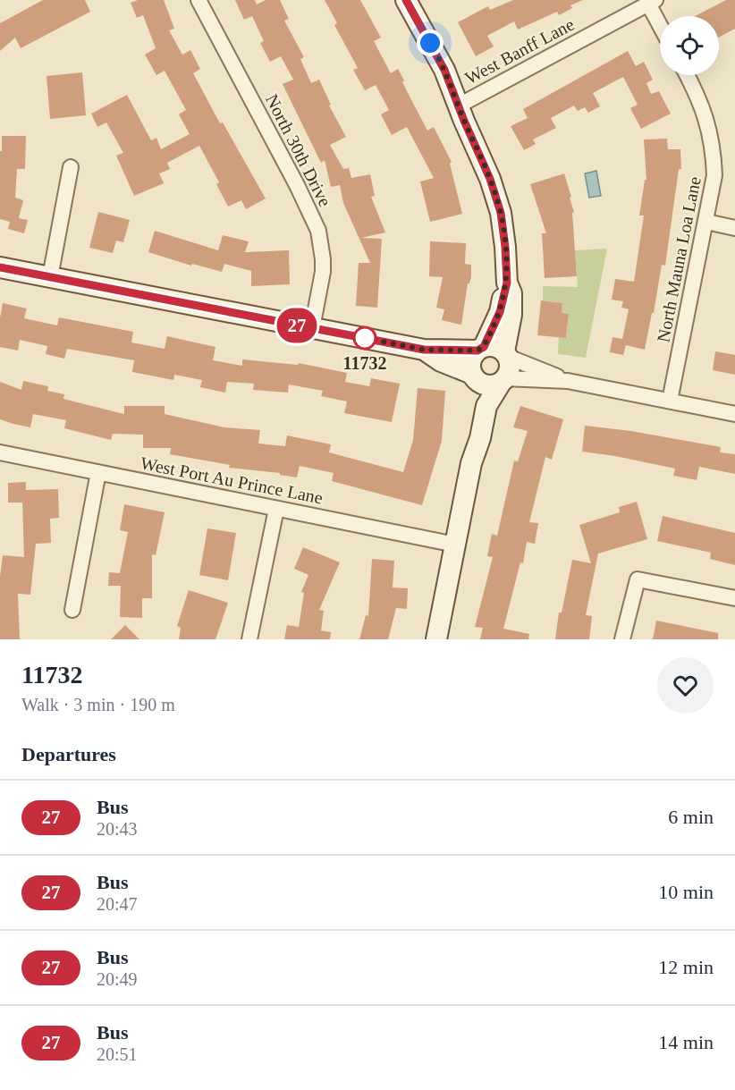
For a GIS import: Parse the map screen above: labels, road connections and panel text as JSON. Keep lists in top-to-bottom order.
{
  "streets": {
    "street": [
      "West Banff Lane",
      "North 30th Drive",
      "North Mauna Loa Lane",
      "West Port Au Prince Lane"
    ]
  },
  "places": ["11732"],
  "lines": ["bus line 27"],
  "page": {
    "on_map": "27",
    "heading": [
      ["11732", "Walk · 3 min · 190 m"],
      "Departures"
    ],
    "list": [
      {
        "mark": "27",
        "name": "Bus",
        "note": "20:43",
        "value": "6 min"
      },
      {
        "mark": "27",
        "name": "Bus",
        "note": "20:47",
        "value": "10 min"
      },
      {
        "mark": "27",
        "name": "Bus",
        "note": "20:49",
        "value": "12 min"
      },
      {
        "mark": "27",
        "name": "Bus",
        "note": "20:51",
        "value": "14 min"
      }
    ]
  }
}
